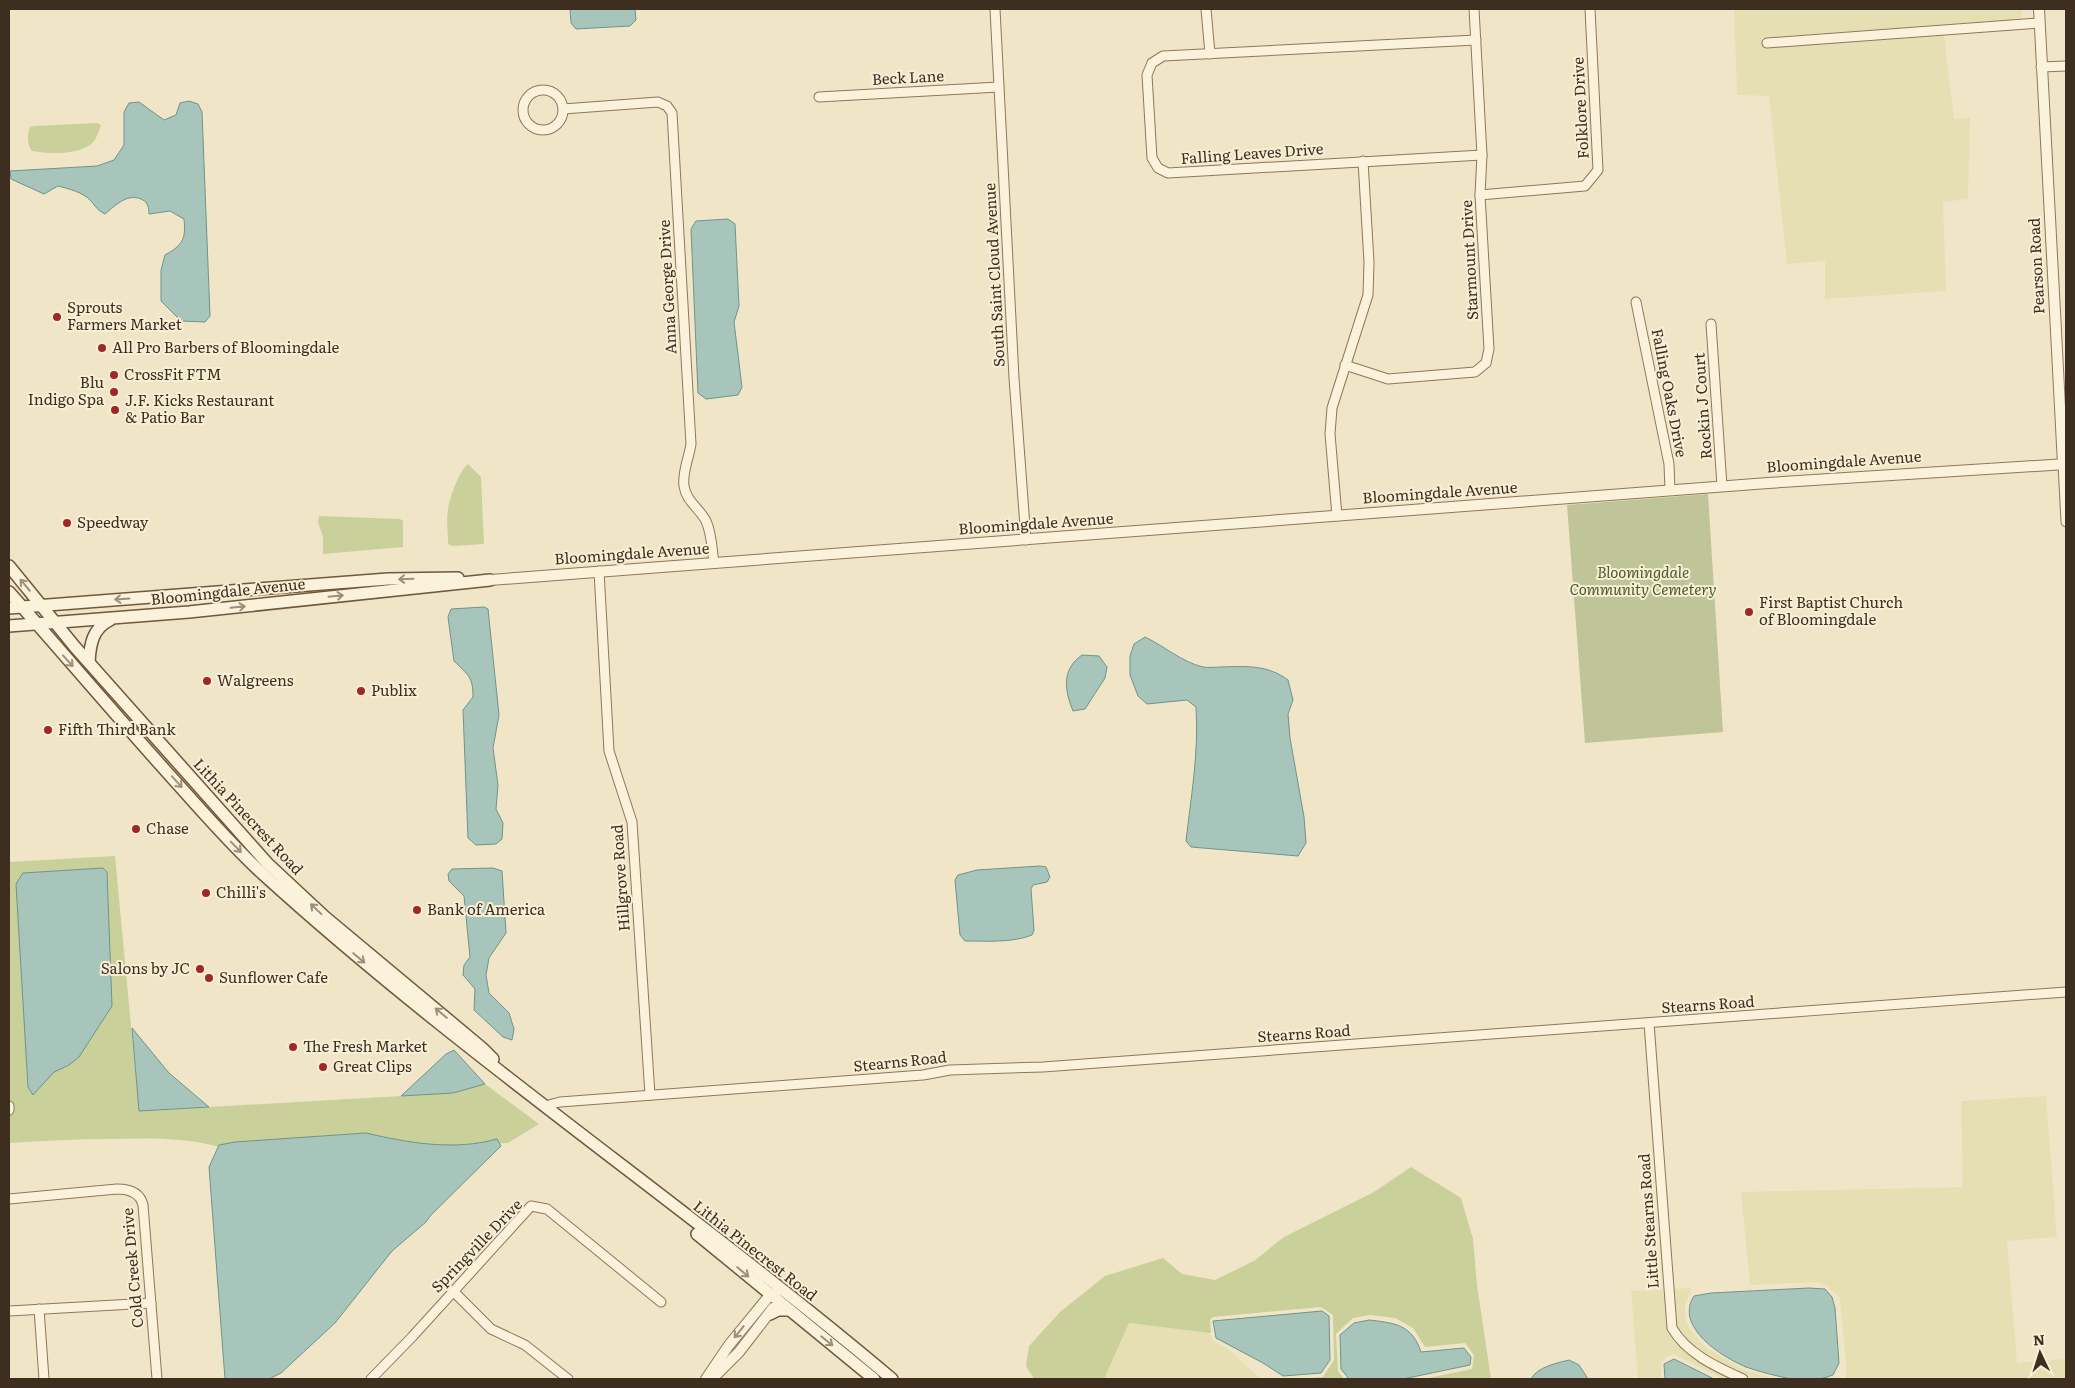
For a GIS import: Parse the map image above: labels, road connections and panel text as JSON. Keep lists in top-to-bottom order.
{
  "streets": {
    "main road": ["Bloomingdale Avenue", "Lithia Pinecrest Road"],
    "street": [
      "Beck Lane",
      "Folklore Drive",
      "Falling Leaves Drive",
      "Starmount Drive",
      "Pearson Road",
      "South Saint Cloud Avenue",
      "Anna George Drive",
      "Falling Oaks Drive",
      "Rockin J Court",
      "Hillgrove Road",
      "Stearns Road",
      "Little Stearns Road",
      "Springville Drive",
      "Cold Creek Drive"
    ]
  },
  "crossings": [
    ["Beck Lane", "South Saint Cloud Avenue"],
    ["Folklore Drive", "Starmount Drive"],
    ["Falling Leaves Drive", "Starmount Drive"],
    ["Pearson Road", "Bloomingdale Avenue"],
    ["South Saint Cloud Avenue", "Bloomingdale Avenue"],
    ["Anna George Drive", "Bloomingdale Avenue"],
    ["Falling Oaks Drive", "Bloomingdale Avenue"],
    ["Rockin J Court", "Bloomingdale Avenue"],
    ["Bloomingdale Avenue", "Lithia Pinecrest Road"],
    ["Bloomingdale Avenue", "Hillgrove Road"],
    ["Lithia Pinecrest Road", "Stearns Road"],
    ["Hillgrove Road", "Stearns Road"],
    ["Stearns Road", "Little Stearns Road"]
  ],
  "parks": ["Bloomingdale Community Cemetery"],
  "places": [
    "Sprouts Farmers Market",
    "All Pro Barbers of Bloomingdale",
    "CrossFit FTM",
    "Blu Indigo Spa",
    "J.F. Kicks Restaurant & Patio Bar",
    "Speedway",
    "First Baptist Church of Bloomingdale",
    "Walgreens",
    "Publix",
    "Fifth Third Bank",
    "Chase",
    "Chilli's",
    "Bank of America",
    "Salons by JC",
    "Sunflower Cafe",
    "The Fresh Market",
    "Great Clips"
  ],
  "north": "top"
}
